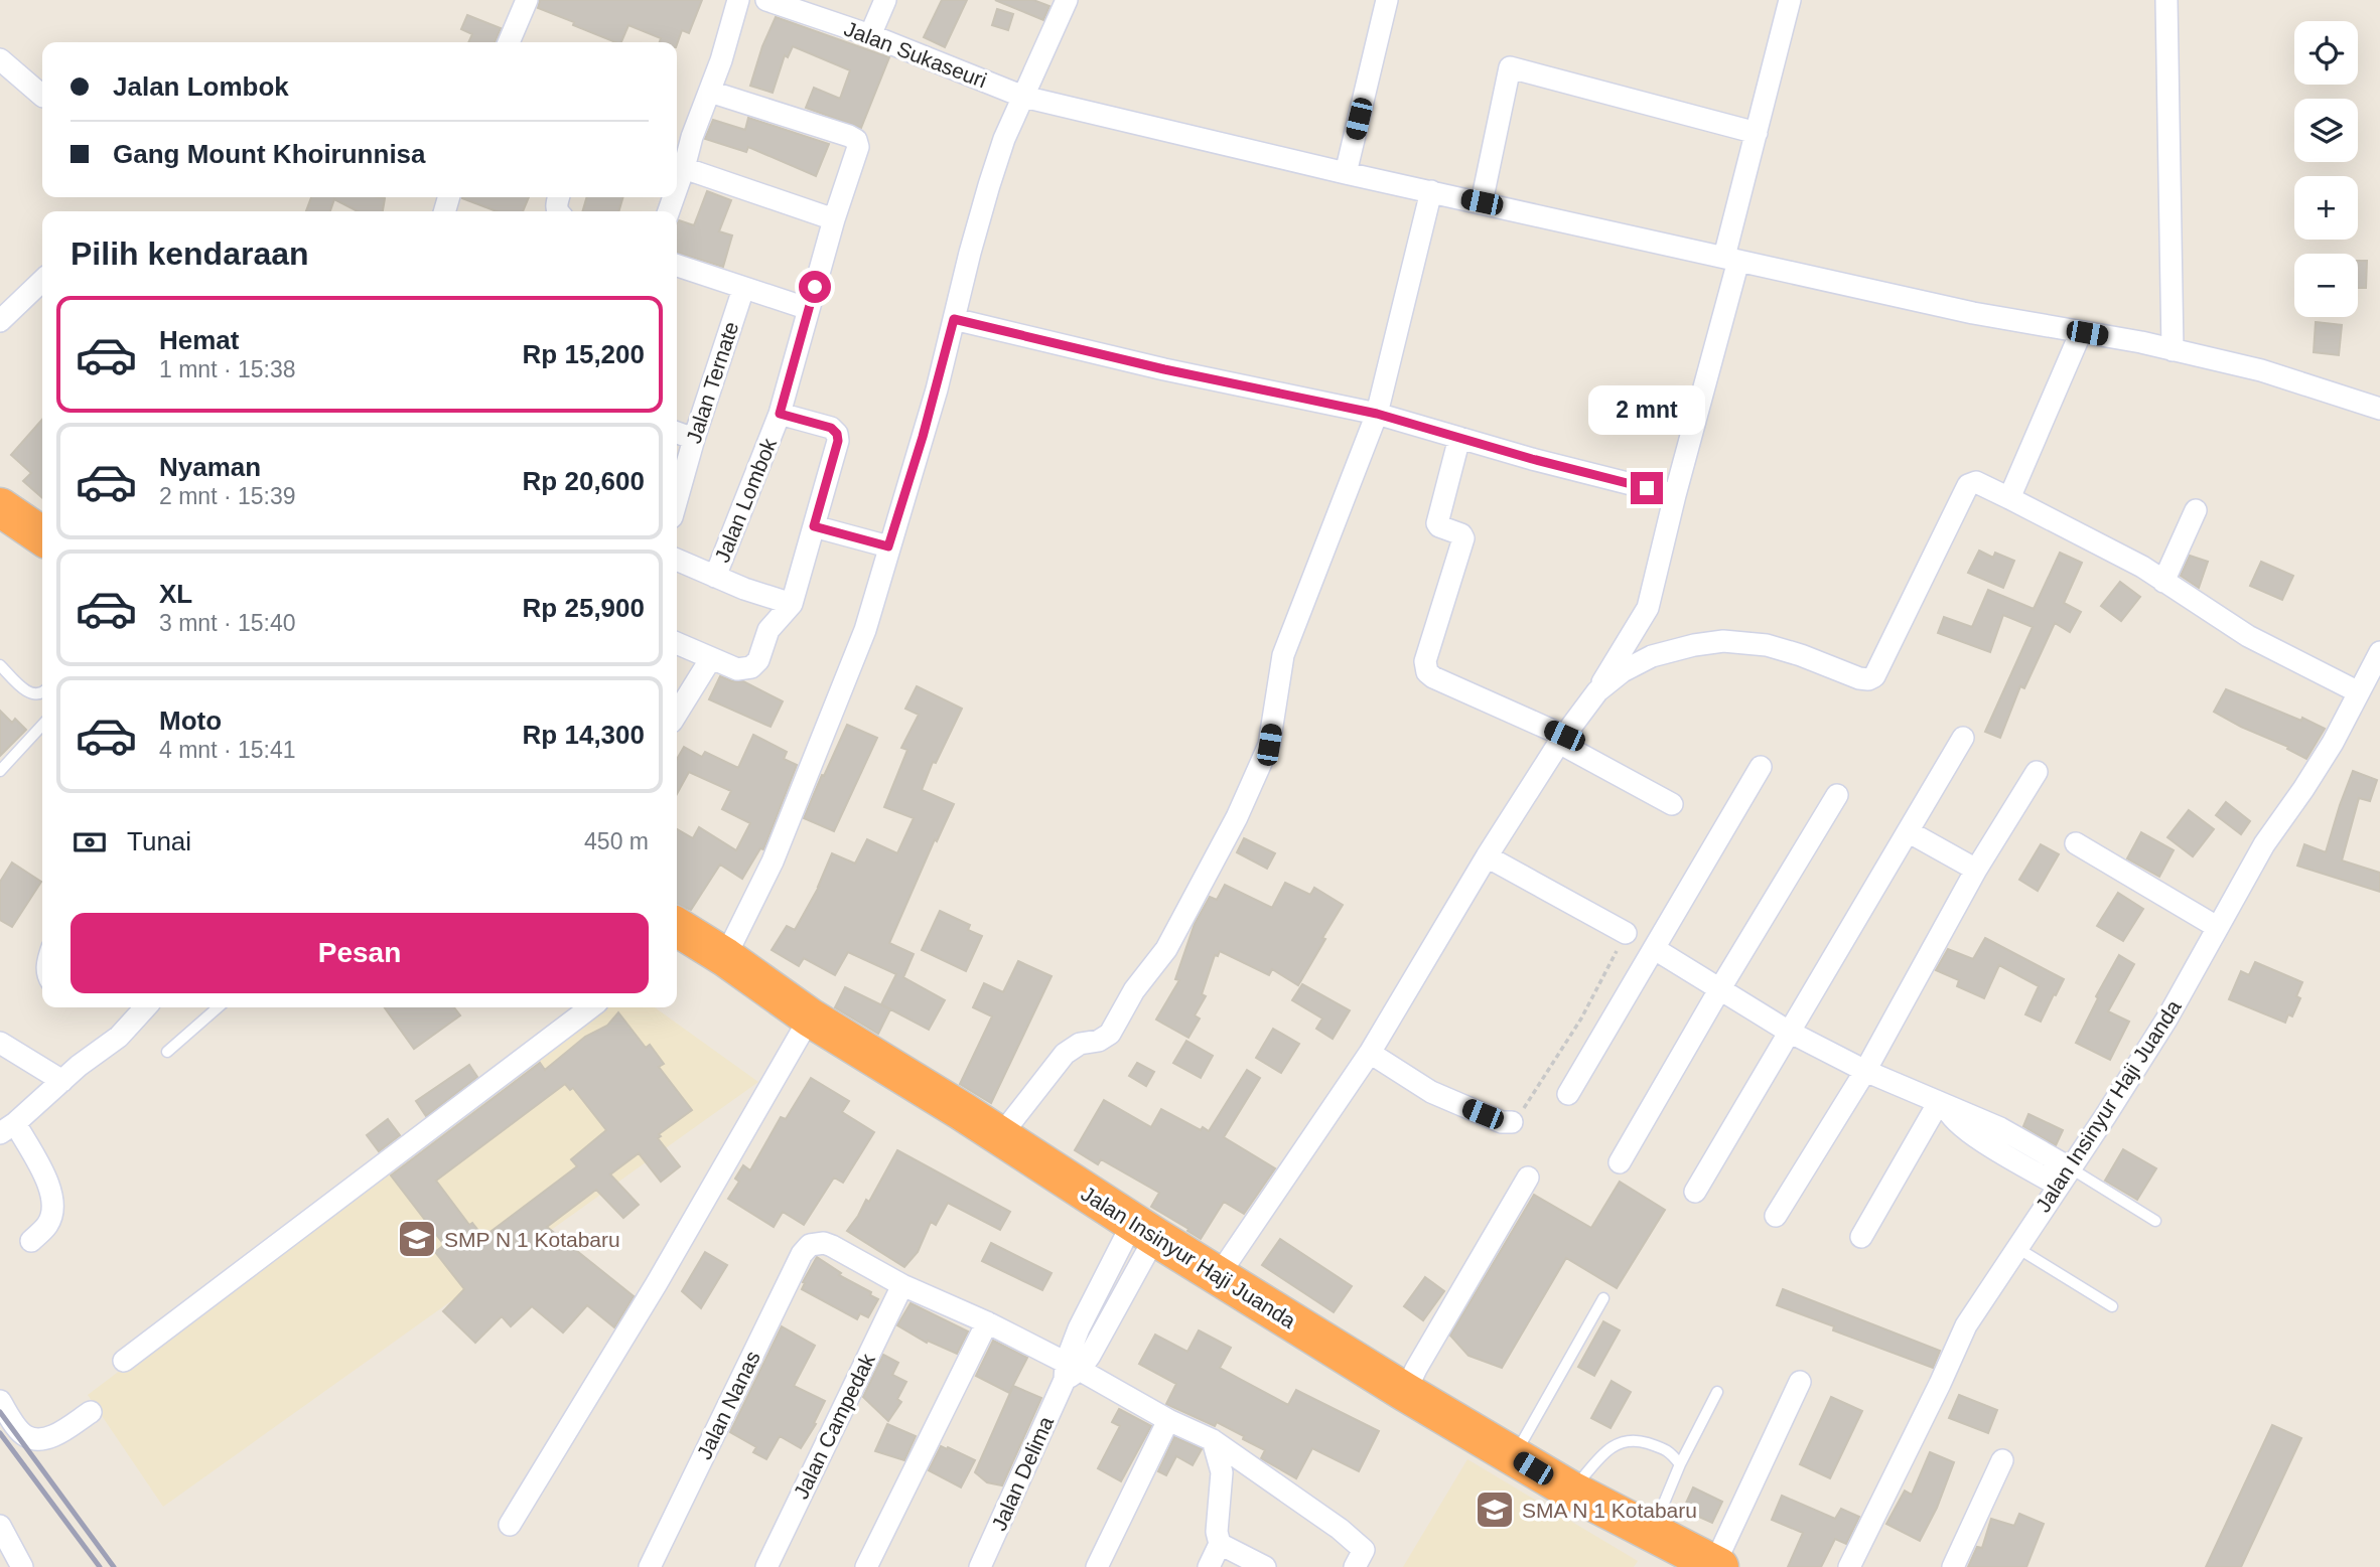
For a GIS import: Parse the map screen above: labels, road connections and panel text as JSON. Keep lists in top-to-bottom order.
{
  "streets": {
    "highway": ["Jalan Insinyur Haji Juanda"],
    "street": [
      "Jalan Sukaseuri",
      "Jalan Ternate",
      "Jalan Lombok",
      "Jalan Nanas",
      "Jalan Campedak",
      "Jalan Delima"
    ]
  },
  "crossings": [
    ["Jalan Insinyur Haji Juanda", "Jalan Delima"],
    ["Jalan Nanas", "Jalan Campedak"]
  ],
  "places": {
    "school or university": ["SMP N 1 Kotabaru", "SMA N 1 Kotabaru"]
  },
  "page": {
    "map_buttons": ["+", "−"],
    "banner": ["Jalan Lombok", "Gang Mount Khoirunnisa"],
    "heading": "Pilih kendaraan",
    "list": [
      {
        "name": "Hemat",
        "note": "1 mnt · 15:38",
        "value": "Rp 15,200"
      },
      {
        "name": "Nyaman",
        "note": "2 mnt · 15:39",
        "value": "Rp 20,600"
      },
      {
        "name": "XL",
        "note": "3 mnt · 15:40",
        "value": "Rp 25,900"
      },
      {
        "name": "Moto",
        "note": "4 mnt · 15:41",
        "value": "Rp 14,300"
      }
    ],
    "bubble": "2 mnt",
    "pay": ["Tunai", "450 m"],
    "buttons": "Pesan"
  }
}
